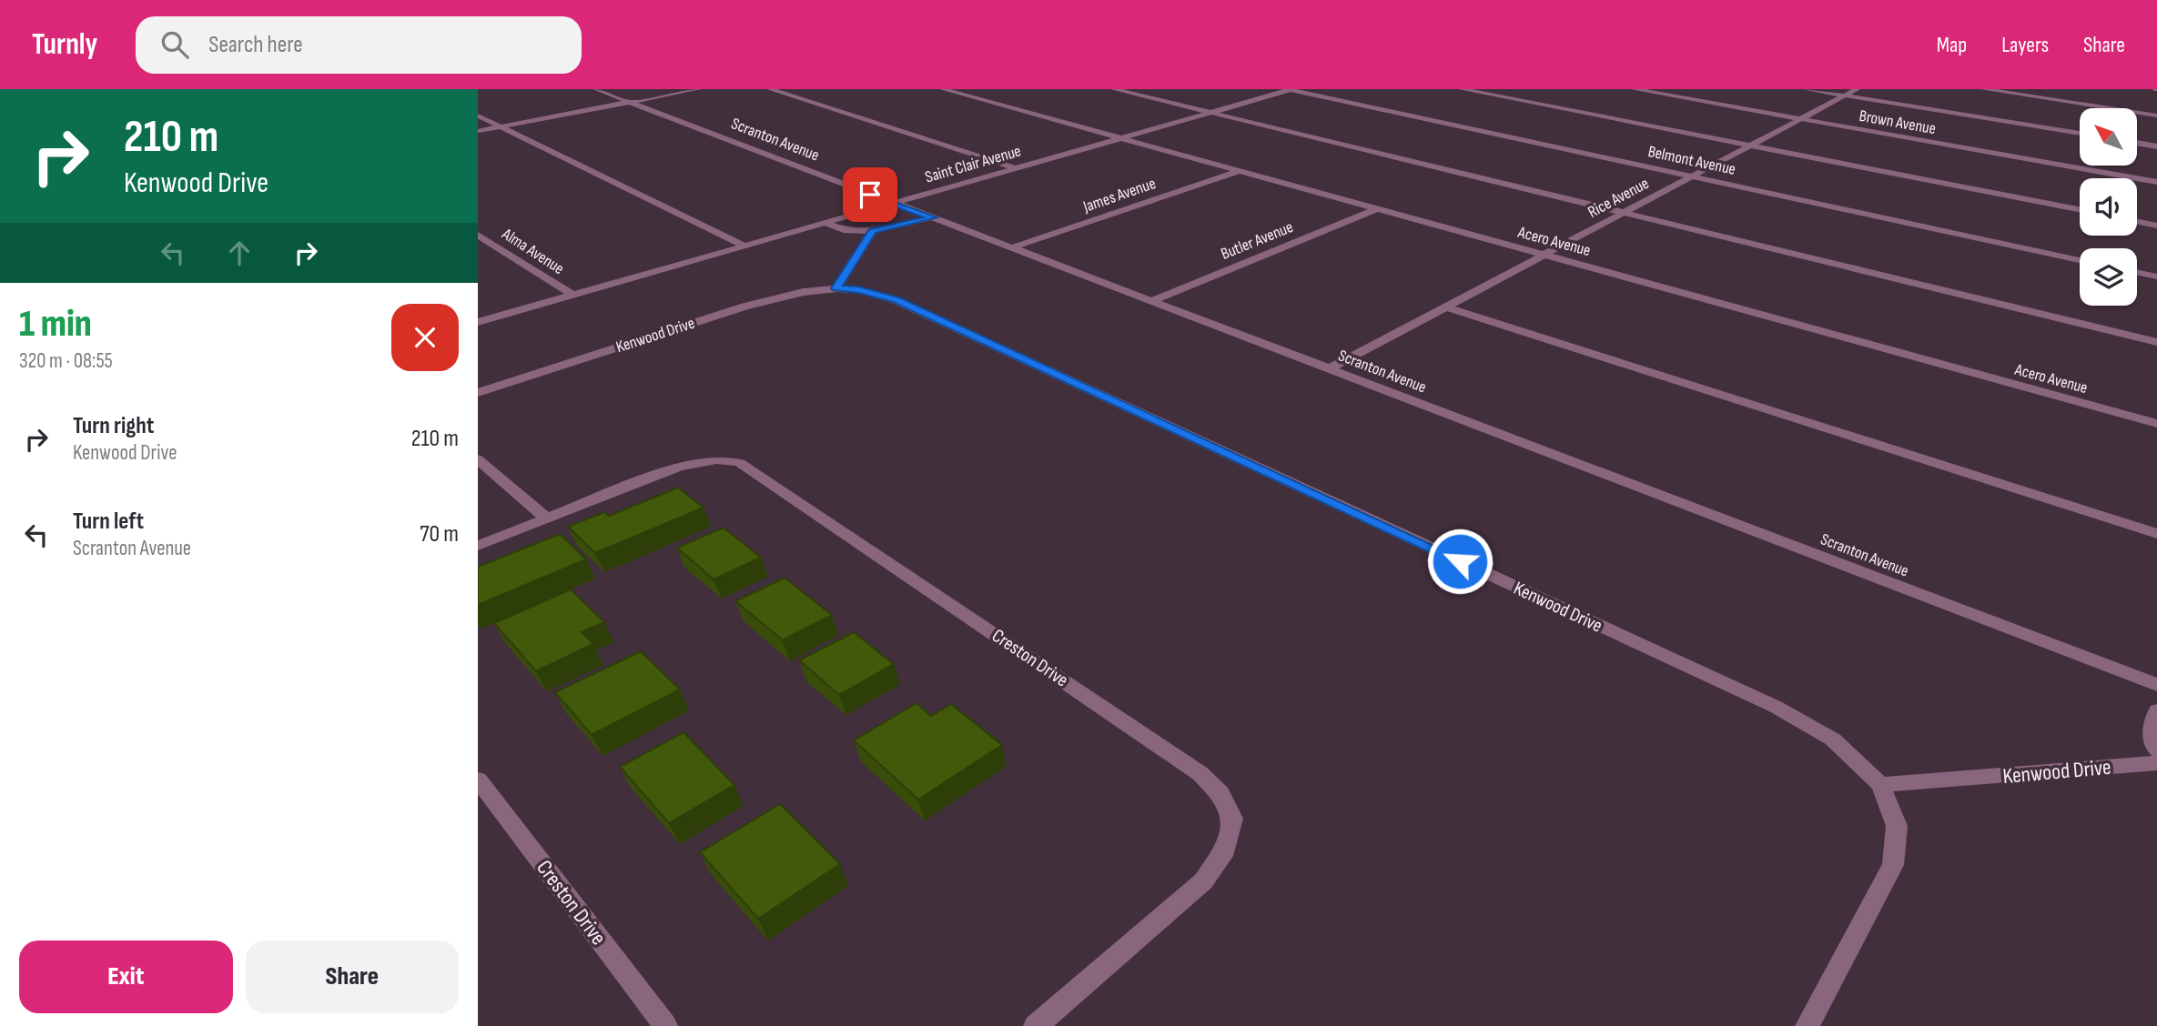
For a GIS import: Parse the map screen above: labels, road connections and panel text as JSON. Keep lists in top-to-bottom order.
{
  "streets": {
    "street": [
      "Brown Avenue",
      "Scranton Avenue",
      "Belmont Avenue",
      "Saint Clair Avenue",
      "James Avenue",
      "Rice Avenue",
      "Butler Avenue",
      "Acero Avenue",
      "Alma Avenue",
      "Kenwood Drive",
      "Creston Drive"
    ]
  },
  "crossings": [
    ["Brown Avenue", "Rice Avenue"],
    ["Scranton Avenue", "Saint Clair Avenue"],
    ["Scranton Avenue", "James Avenue"],
    ["Scranton Avenue", "Rice Avenue"],
    ["Scranton Avenue", "Butler Avenue"],
    ["Belmont Avenue", "Saint Clair Avenue"],
    ["Belmont Avenue", "Rice Avenue"],
    ["Saint Clair Avenue", "Acero Avenue"],
    ["Saint Clair Avenue", "Alma Avenue"],
    ["James Avenue", "Acero Avenue"],
    ["Rice Avenue", "Acero Avenue"],
    ["Butler Avenue", "Acero Avenue"]
  ],
  "north": "top left",
  "page": {
    "header": "Turnly",
    "search": "Search here",
    "nav": ["Map", "Layers", "Share"],
    "turn": ["210 m", "Kenwood Drive"],
    "heading": ["1 min", "320 m · 08:55"],
    "list": [
      {
        "name": "Turn right",
        "note": "Kenwood Drive",
        "value": "210 m"
      },
      {
        "name": "Turn left",
        "note": "Scranton Avenue",
        "value": "70 m"
      }
    ],
    "buttons": ["Exit", "Share"]
  }
}
